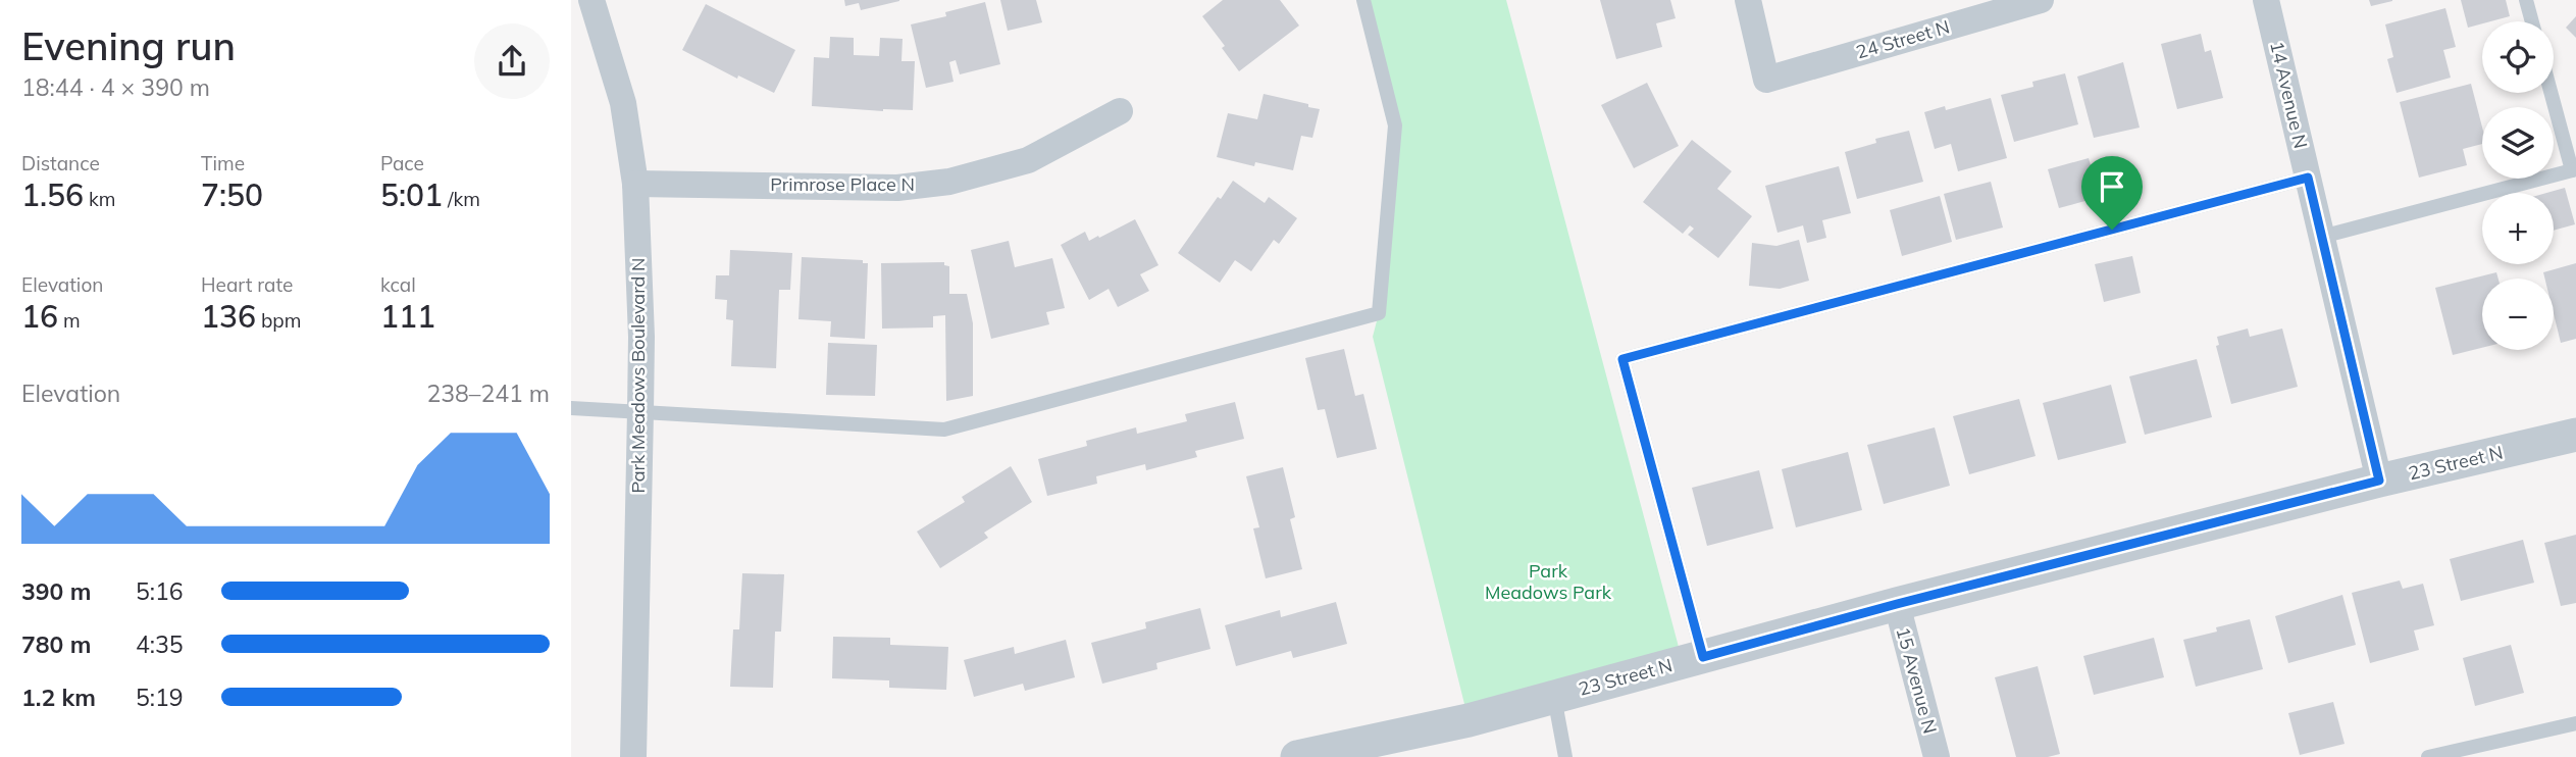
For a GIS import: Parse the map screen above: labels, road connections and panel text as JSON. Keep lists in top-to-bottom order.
{
  "streets": {
    "street": [
      "24 Street N",
      "14 Avenue N",
      "Primrose Place N",
      "Park Meadows Boulevard N",
      "23 Street N",
      "15 Avenue N"
    ]
  },
  "crossings": [
    ["14 Avenue N", "23 Street N"],
    ["Primrose Place N", "Park Meadows Boulevard N"],
    ["23 Street N", "15 Avenue N"]
  ],
  "parks": ["Park Meadows Park"],
  "page": {
    "heading": ["Evening run", "18:44 · 4 × 390 m"],
    "map_buttons": ["+", "−"],
    "stats": [
      ["Distance", "1.56 km"],
      ["Time", "7:50"],
      ["Pace", "5:01 /km"],
      ["Elevation", "16 m"],
      ["Heart rate", "136 bpm"],
      ["kcal", "111"]
    ],
    "chart": ["Elevation", "238–241 m"],
    "list": [
      {
        "name": "390 m",
        "note": "5:16"
      },
      {
        "name": "780 m",
        "note": "4:35"
      },
      {
        "name": "1.2 km",
        "note": "5:19"
      }
    ]
  }
}
